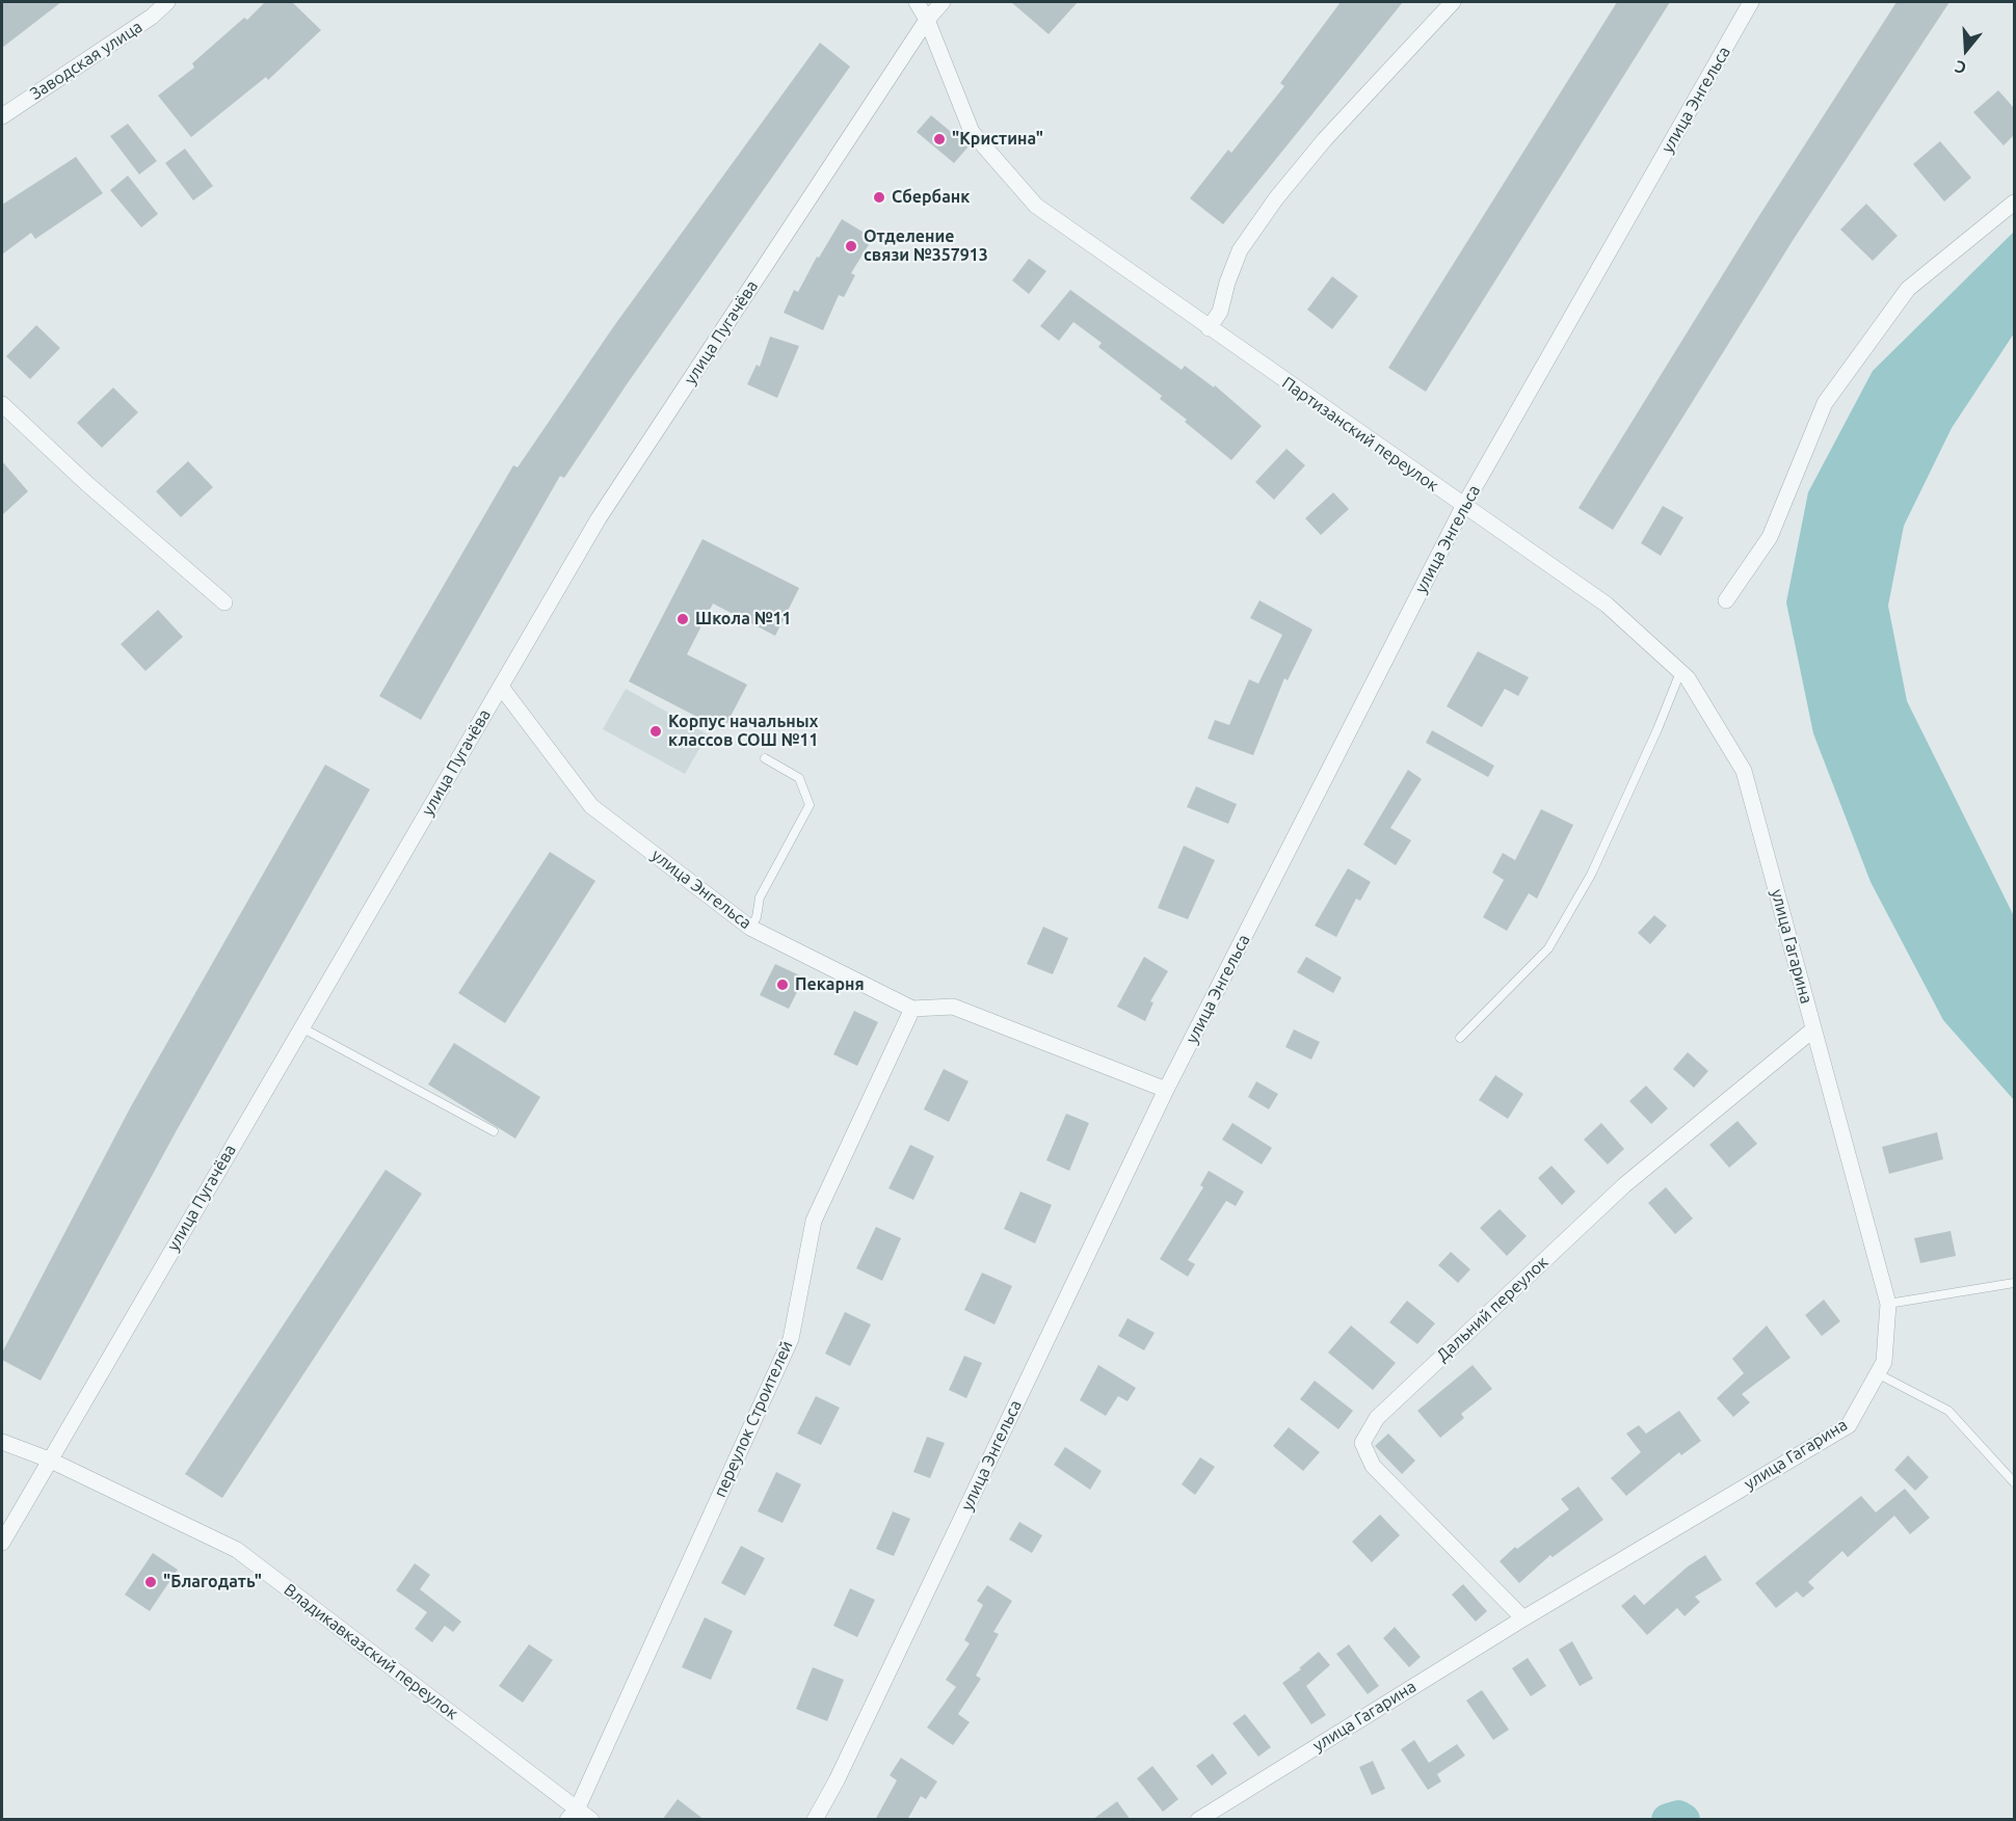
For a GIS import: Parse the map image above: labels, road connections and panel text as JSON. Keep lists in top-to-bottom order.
{
  "streets": {
    "street": [
      "Заводская улица",
      "улица Энгельса",
      "улица Пугачёва",
      "Партизанский переулок",
      "улица Гагарина",
      "Дальний переулок",
      "переулок Строителей",
      "Владикавказский переулок"
    ]
  },
  "crossings": [
    ["улица Энгельса", "улица Пугачёва"],
    ["улица Энгельса", "Партизанский переулок"],
    ["улица Энгельса", "переулок Строителей"],
    ["улица Пугачёва", "Партизанский переулок"],
    ["улица Пугачёва", "Владикавказский переулок"],
    ["Партизанский переулок", "улица Гагарина"],
    ["улица Гагарина", "Дальний переулок"],
    ["переулок Строителей", "Владикавказский переулок"]
  ],
  "places": [
    "\"Кристина\"",
    "Сбербанк",
    "Отделение связи №357913",
    "Школа №11",
    "Корпус начальных классов СОШ №11",
    "Пекарня",
    "\"Благодать\""
  ],
  "north": "bottom"
}
